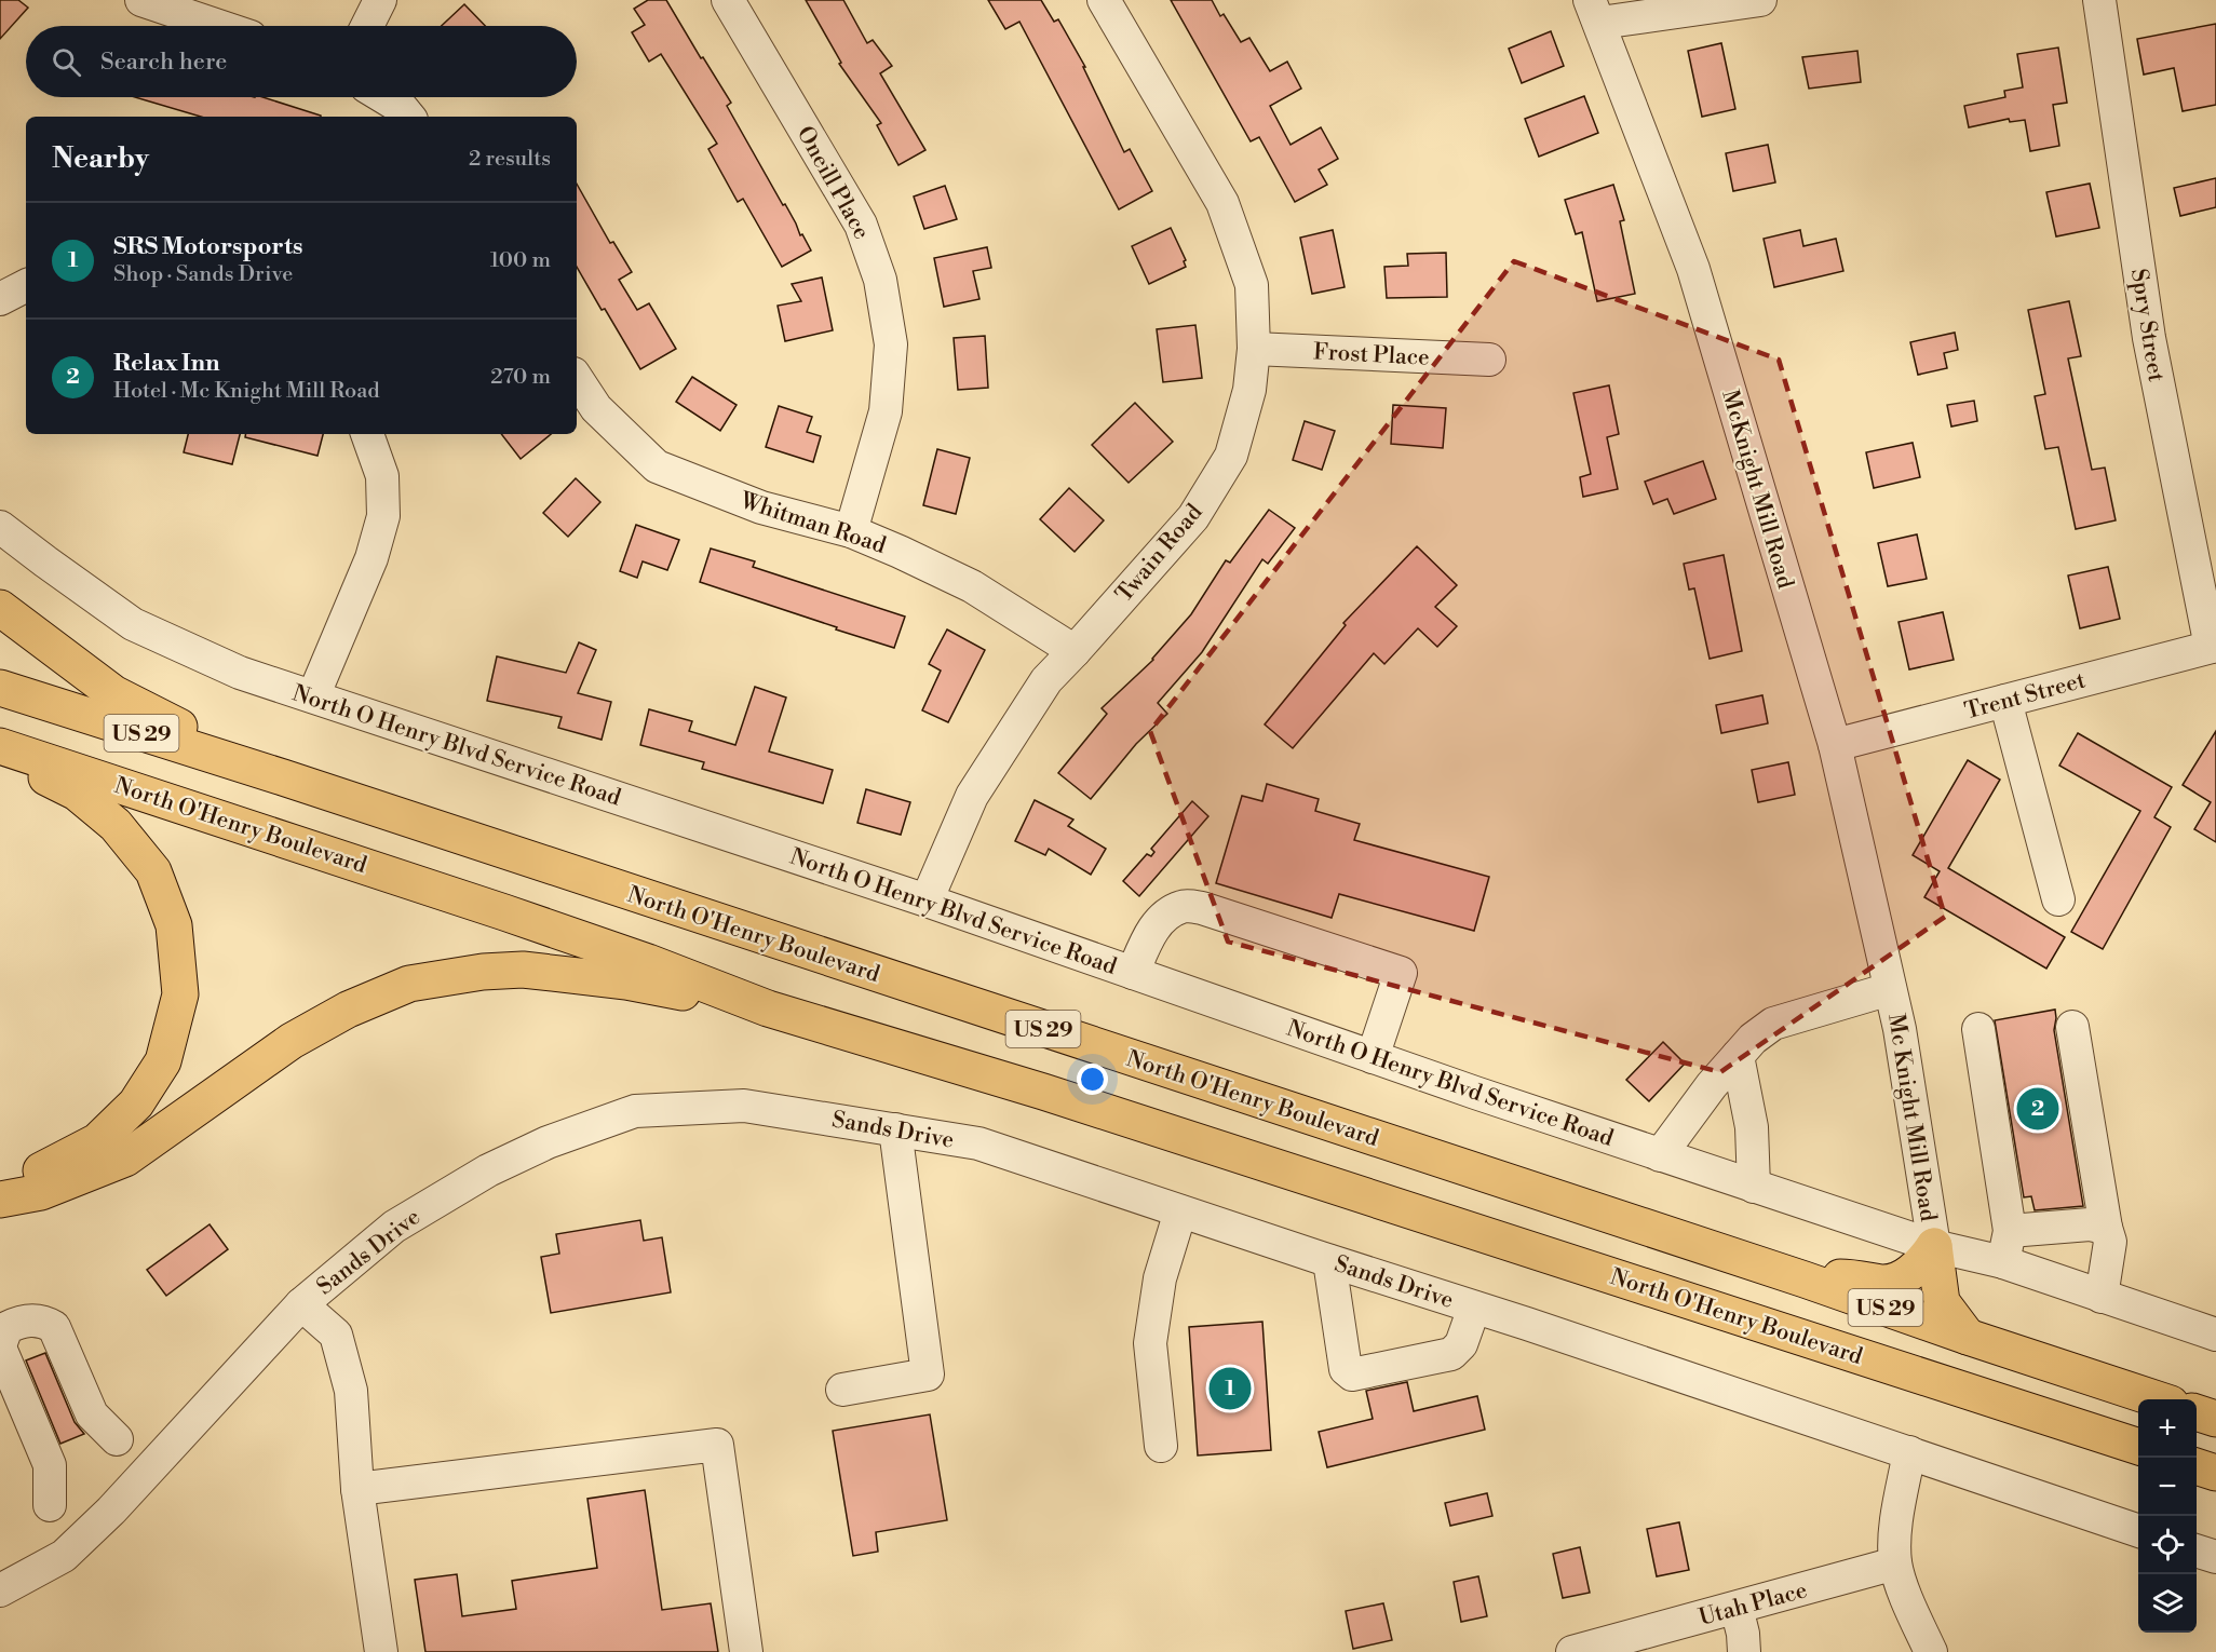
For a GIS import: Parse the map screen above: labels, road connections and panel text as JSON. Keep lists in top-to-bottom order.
{
  "streets": {
    "highway": ["US 29", "North O'Henry Boulevard"],
    "street": [
      "Oneill Place",
      "Spry Street",
      "Frost Place",
      "McKnight Mill Road",
      "Whitman Road",
      "Twain Road",
      "Trent Street",
      "North O Henry Blvd Service Road",
      "Mc Knight Mill Road",
      "Sands Drive",
      "Utah Place"
    ]
  },
  "crossings": [
    ["Oneill Place", "Whitman Road"],
    ["Spry Street", "Trent Street"],
    ["Frost Place", "Twain Road"],
    ["McKnight Mill Road", "Trent Street"],
    ["McKnight Mill Road", "Mc Knight Mill Road"],
    ["Whitman Road", "Twain Road"],
    ["Twain Road", "North O Henry Blvd Service Road"],
    ["North O Henry Blvd Service Road", "Mc Knight Mill Road"]
  ],
  "page": {
    "search": "Search here",
    "heading": ["Nearby", "2 results"],
    "list": [
      {
        "mark": "1",
        "name": "SRS Motorsports",
        "note": "Shop · Sands Drive",
        "value": "100 m"
      },
      {
        "mark": "2",
        "name": "Relax Inn",
        "note": "Hotel · Mc Knight Mill Road",
        "value": "270 m"
      }
    ],
    "pins": ["2", "1"],
    "map_buttons": ["+", "−"]
  }
}
